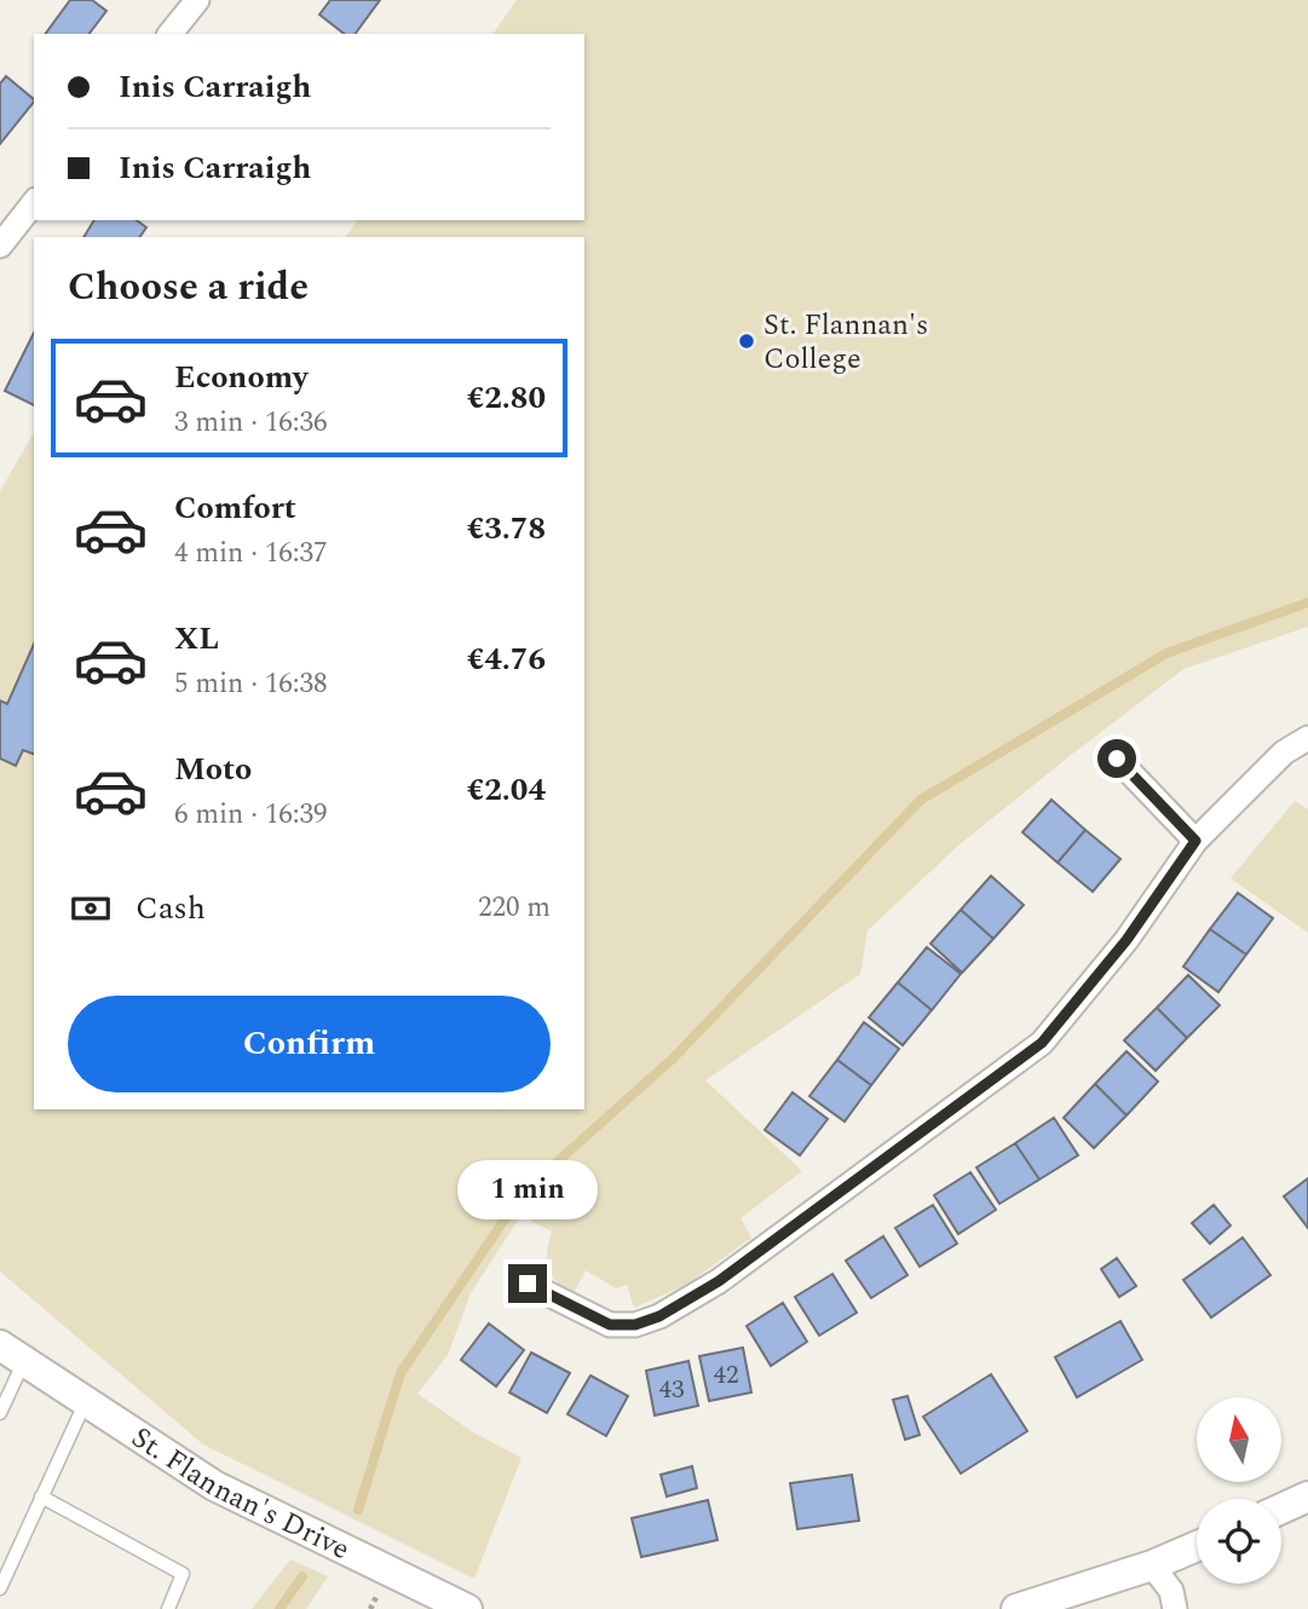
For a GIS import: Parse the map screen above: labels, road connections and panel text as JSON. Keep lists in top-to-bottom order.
{
  "streets": {
    "street": ["St. Flannan's Drive"]
  },
  "places": ["St. Flannan's College"],
  "house_numbers": ["42", "43"],
  "north": "top",
  "page": {
    "banner": ["Inis Carraigh", "Inis Carraigh"],
    "heading": "Choose a ride",
    "list": [
      {
        "name": "Economy",
        "note": "3 min · 16:36",
        "value": "€2.80"
      },
      {
        "name": "Comfort",
        "note": "4 min · 16:37",
        "value": "€3.78"
      },
      {
        "name": "XL",
        "note": "5 min · 16:38",
        "value": "€4.76"
      },
      {
        "name": "Moto",
        "note": "6 min · 16:39",
        "value": "€2.04"
      }
    ],
    "pay": ["Cash", "220 m"],
    "buttons": "Confirm",
    "bubble": "1 min"
  }
}
